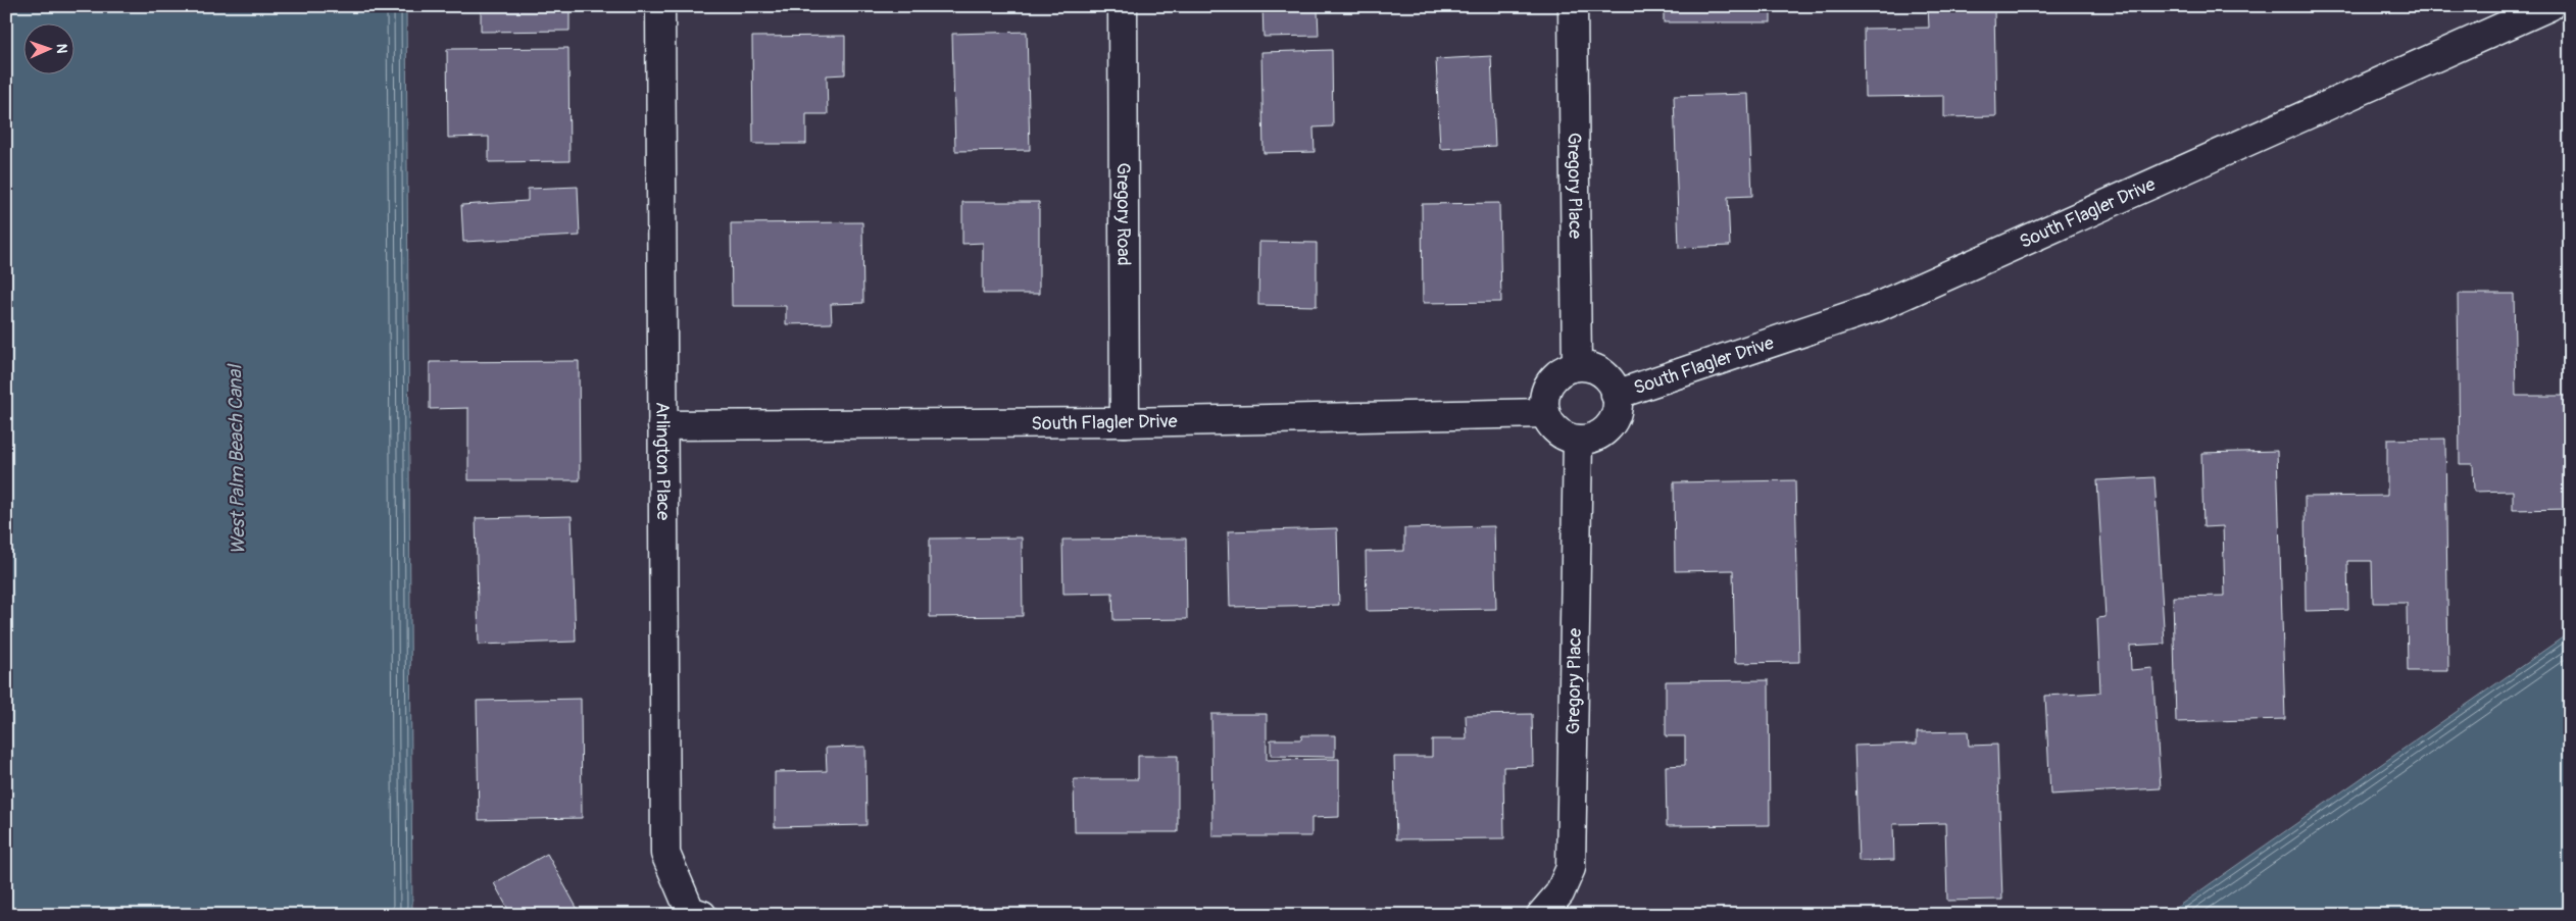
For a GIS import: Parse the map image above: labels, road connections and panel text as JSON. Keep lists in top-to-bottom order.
{
  "streets": {
    "street": [
      "Gregory Place",
      "South Flagler Drive",
      "Gregory Road",
      "Arlington Place"
    ]
  },
  "crossings": [
    ["Gregory Place", "South Flagler Drive"],
    ["South Flagler Drive", "Gregory Road"],
    ["South Flagler Drive", "Arlington Place"]
  ],
  "water": ["West Palm Beach Canal"],
  "north": "right"
}
